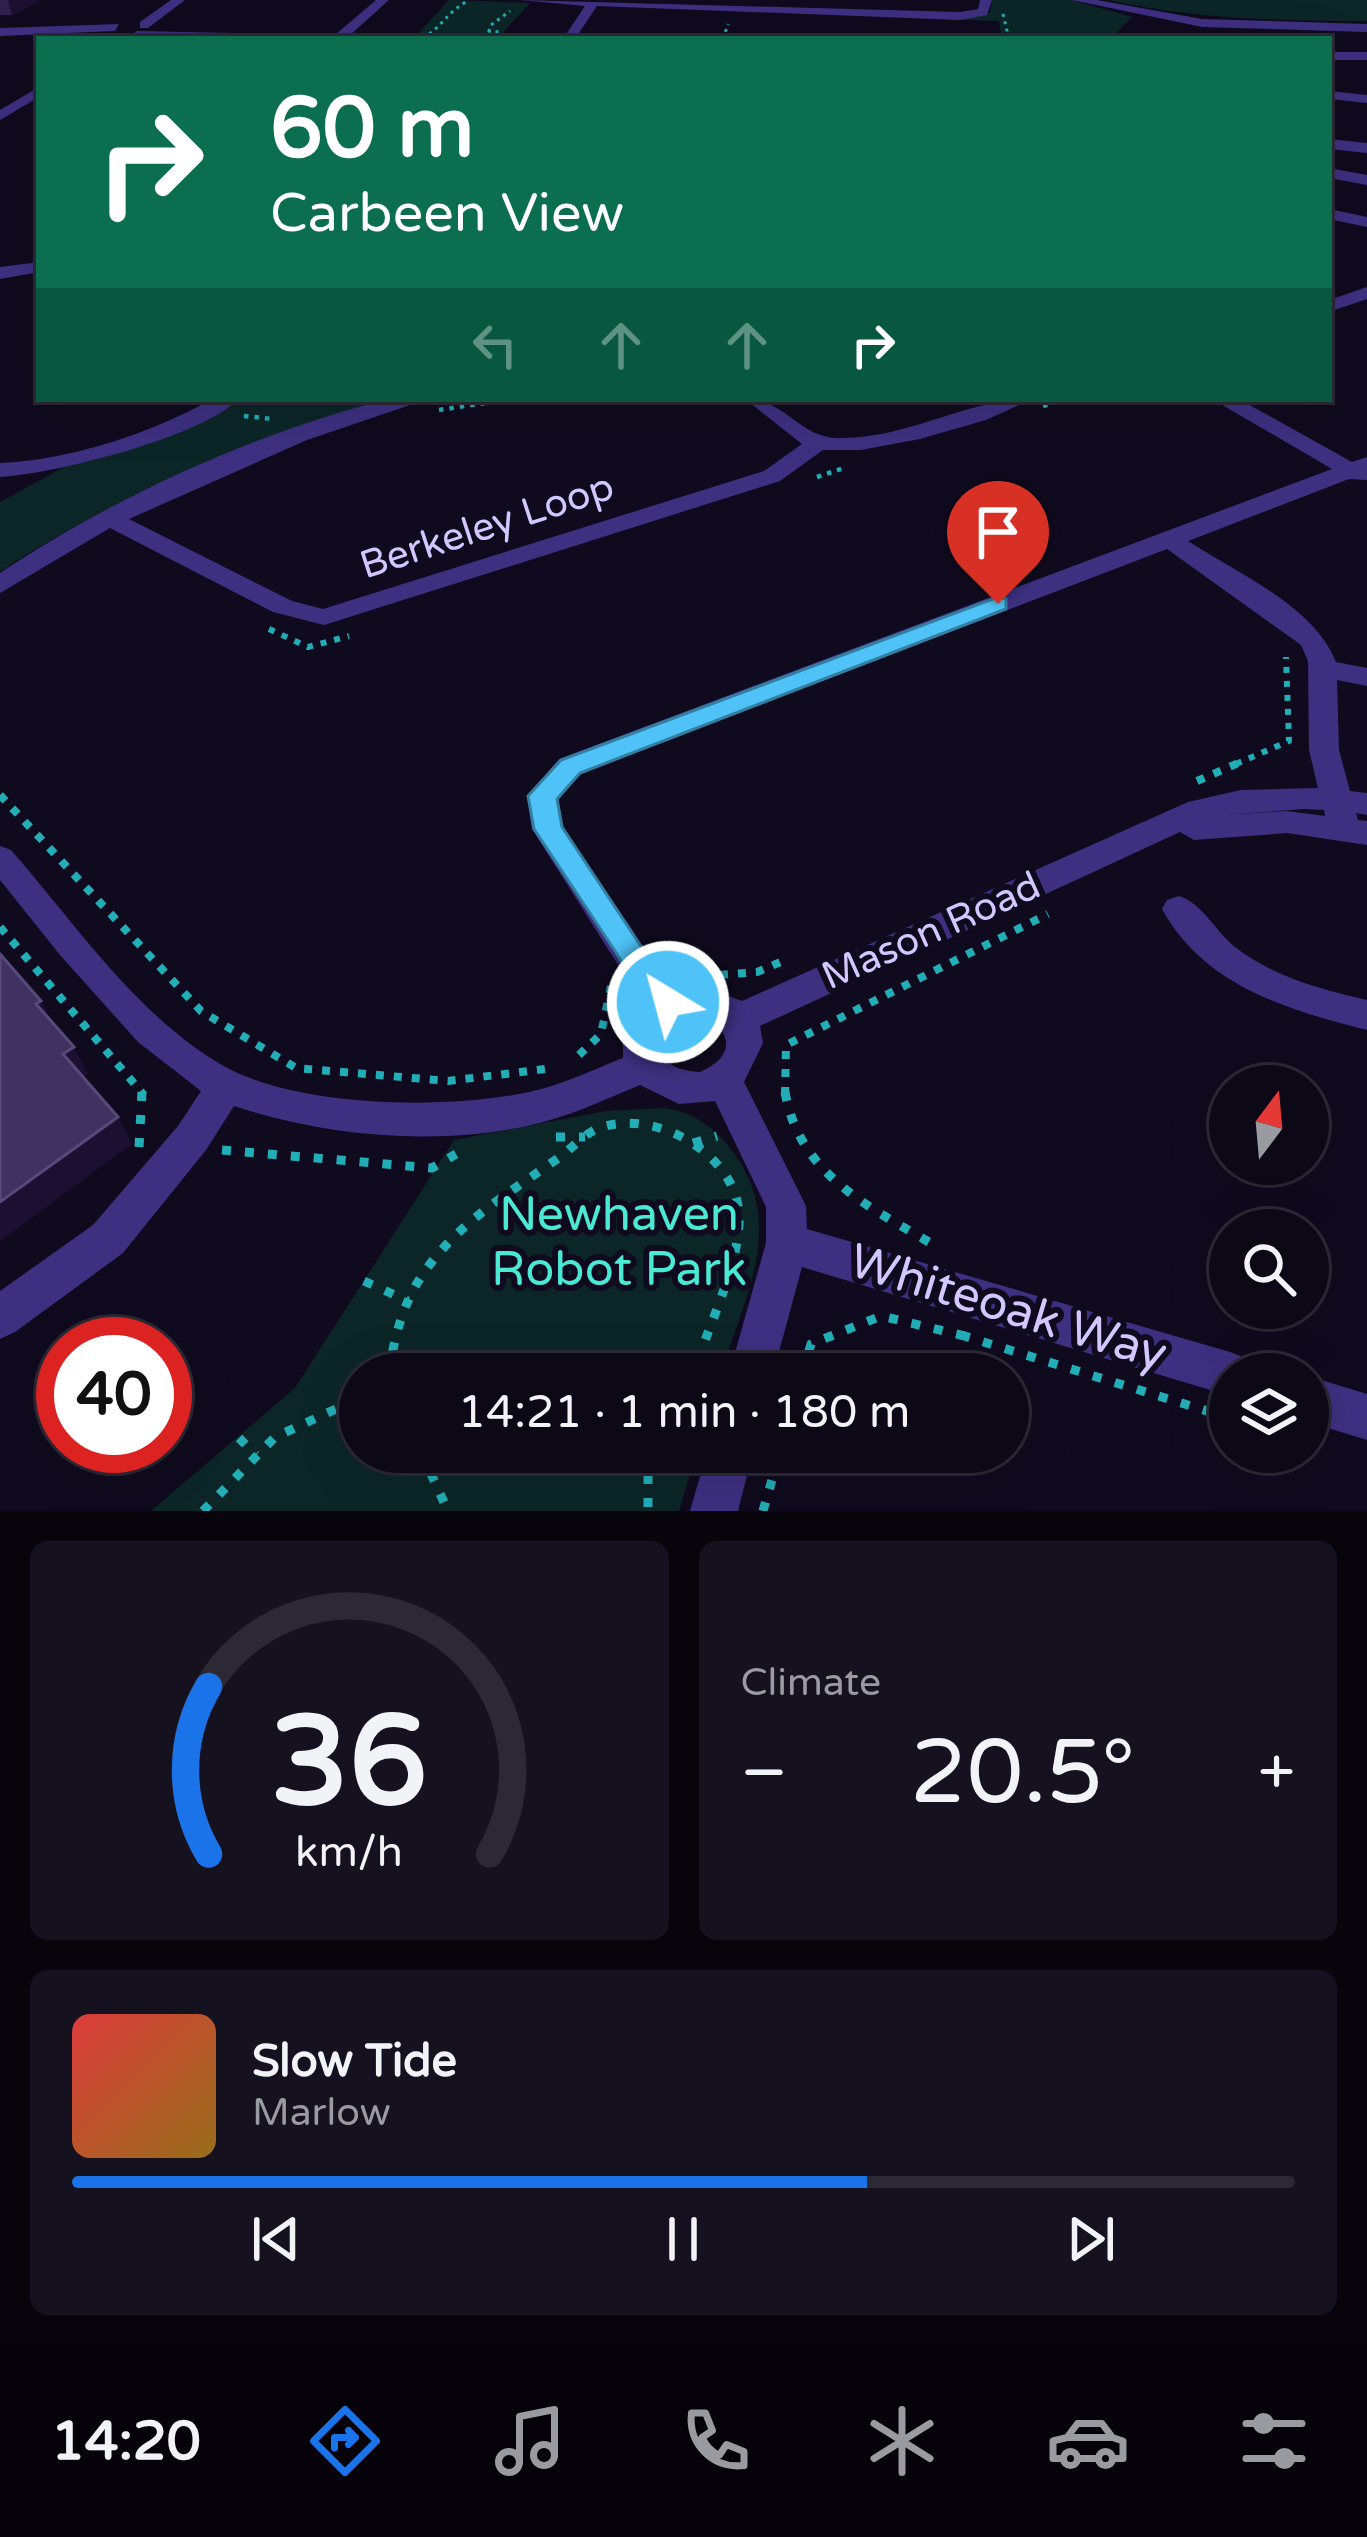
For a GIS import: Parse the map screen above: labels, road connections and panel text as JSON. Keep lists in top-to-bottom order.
{
  "streets": {
    "street": ["Berkeley Loop", "Mason Road", "Whiteoak Way"]
  },
  "parks": ["Newhaven Robot Park"],
  "north": "top",
  "page": {
    "turn": ["60 m", "Carbeen View"],
    "limit": "40",
    "trip": "14:21 · 1 min · 180 m",
    "tile": "Climate",
    "heat": ["−", "20.5°", "+"],
    "song": ["Slow Tide", "Marlow"],
    "tabs": "14:20",
    "gauge": ["36", "km/h"]
  }
}
